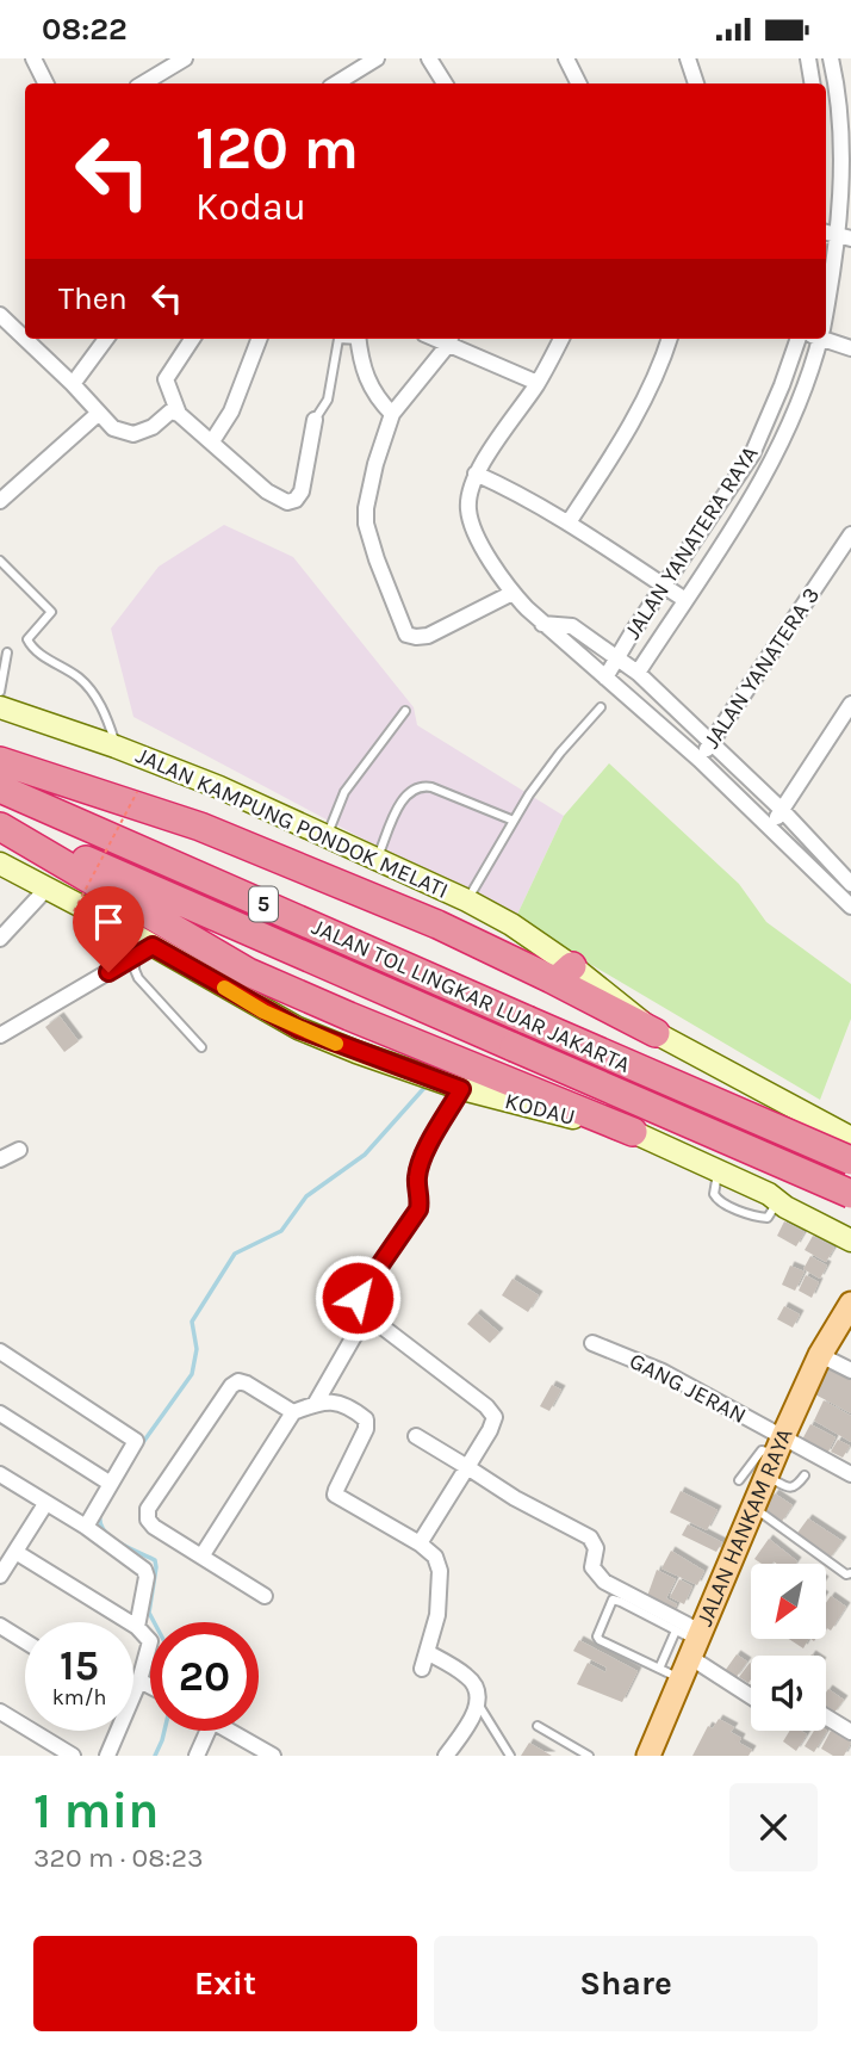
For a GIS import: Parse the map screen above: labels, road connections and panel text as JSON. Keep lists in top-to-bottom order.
{
  "streets": {
    "highway": ["5", "JALAN TOL LINGKAR LUAR JAKARTA"],
    "main road": ["JALAN KAMPUNG PONDOK MELATI", "KODAU", "JALAN HANKAM RAYA"],
    "street": ["JALAN YANATERA RAYA", "JALAN YANATERA 3", "GANG JERAN"]
  },
  "crossings": [
    ["JALAN YANATERA RAYA", "JALAN YANATERA 3"],
    ["GANG JERAN", "JALAN HANKAM RAYA"]
  ],
  "north": "bottom left",
  "page": {
    "status": "08:22",
    "turn": ["120 m", "Kodau"],
    "then": "Then",
    "speed": "15 km/h",
    "limit": "20",
    "heading": ["1 min", "320 m · 08:23"],
    "buttons": ["Exit", "Share"]
  }
}
